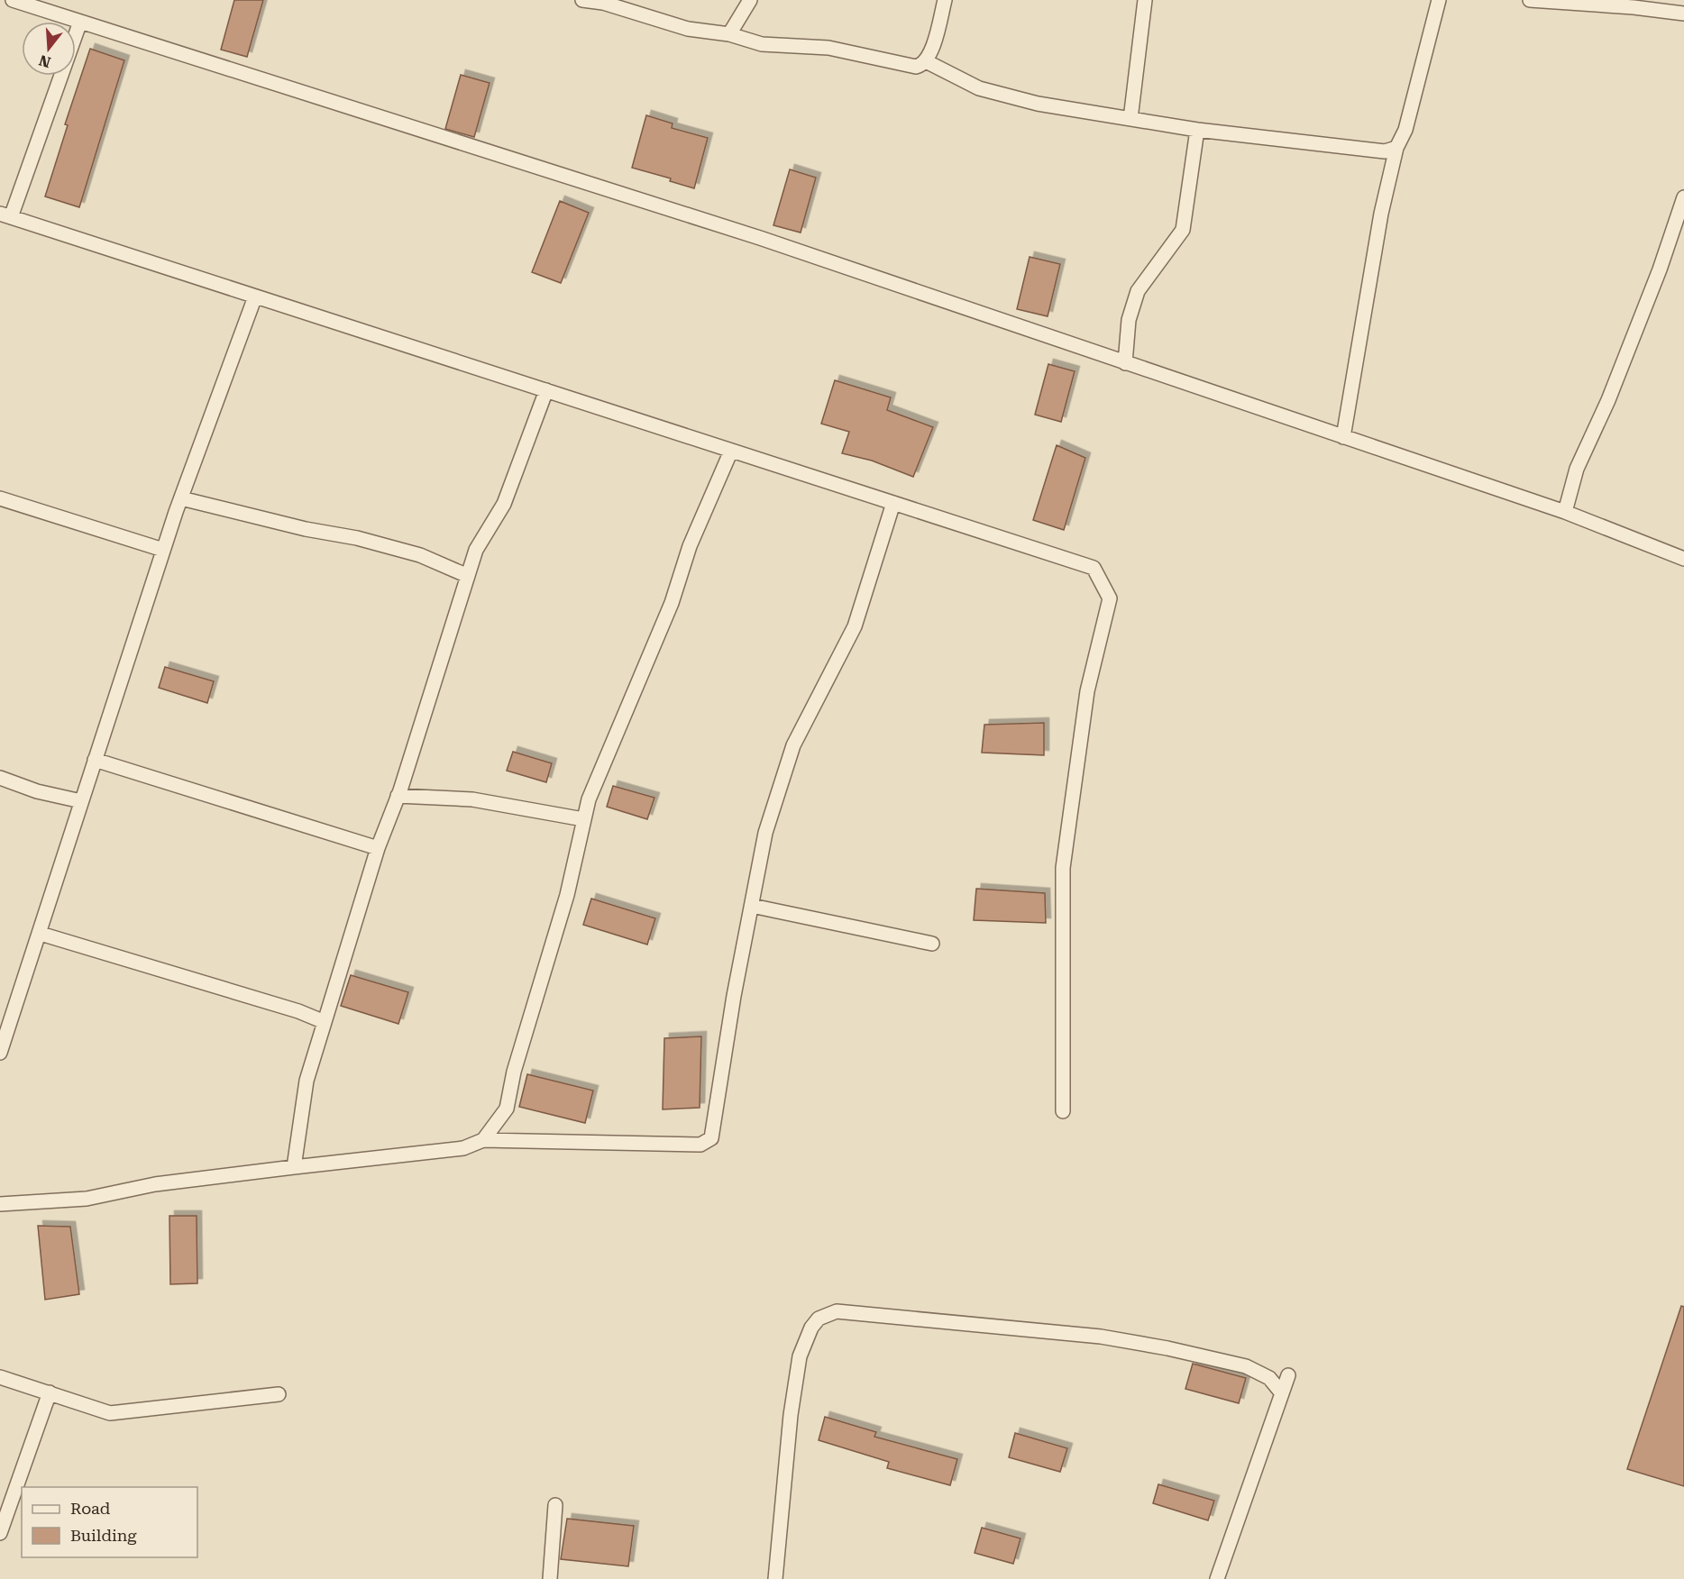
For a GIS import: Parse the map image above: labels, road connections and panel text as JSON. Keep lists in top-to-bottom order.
{
  "legend": ["Road", "Building"],
  "north": "bottom"
}
